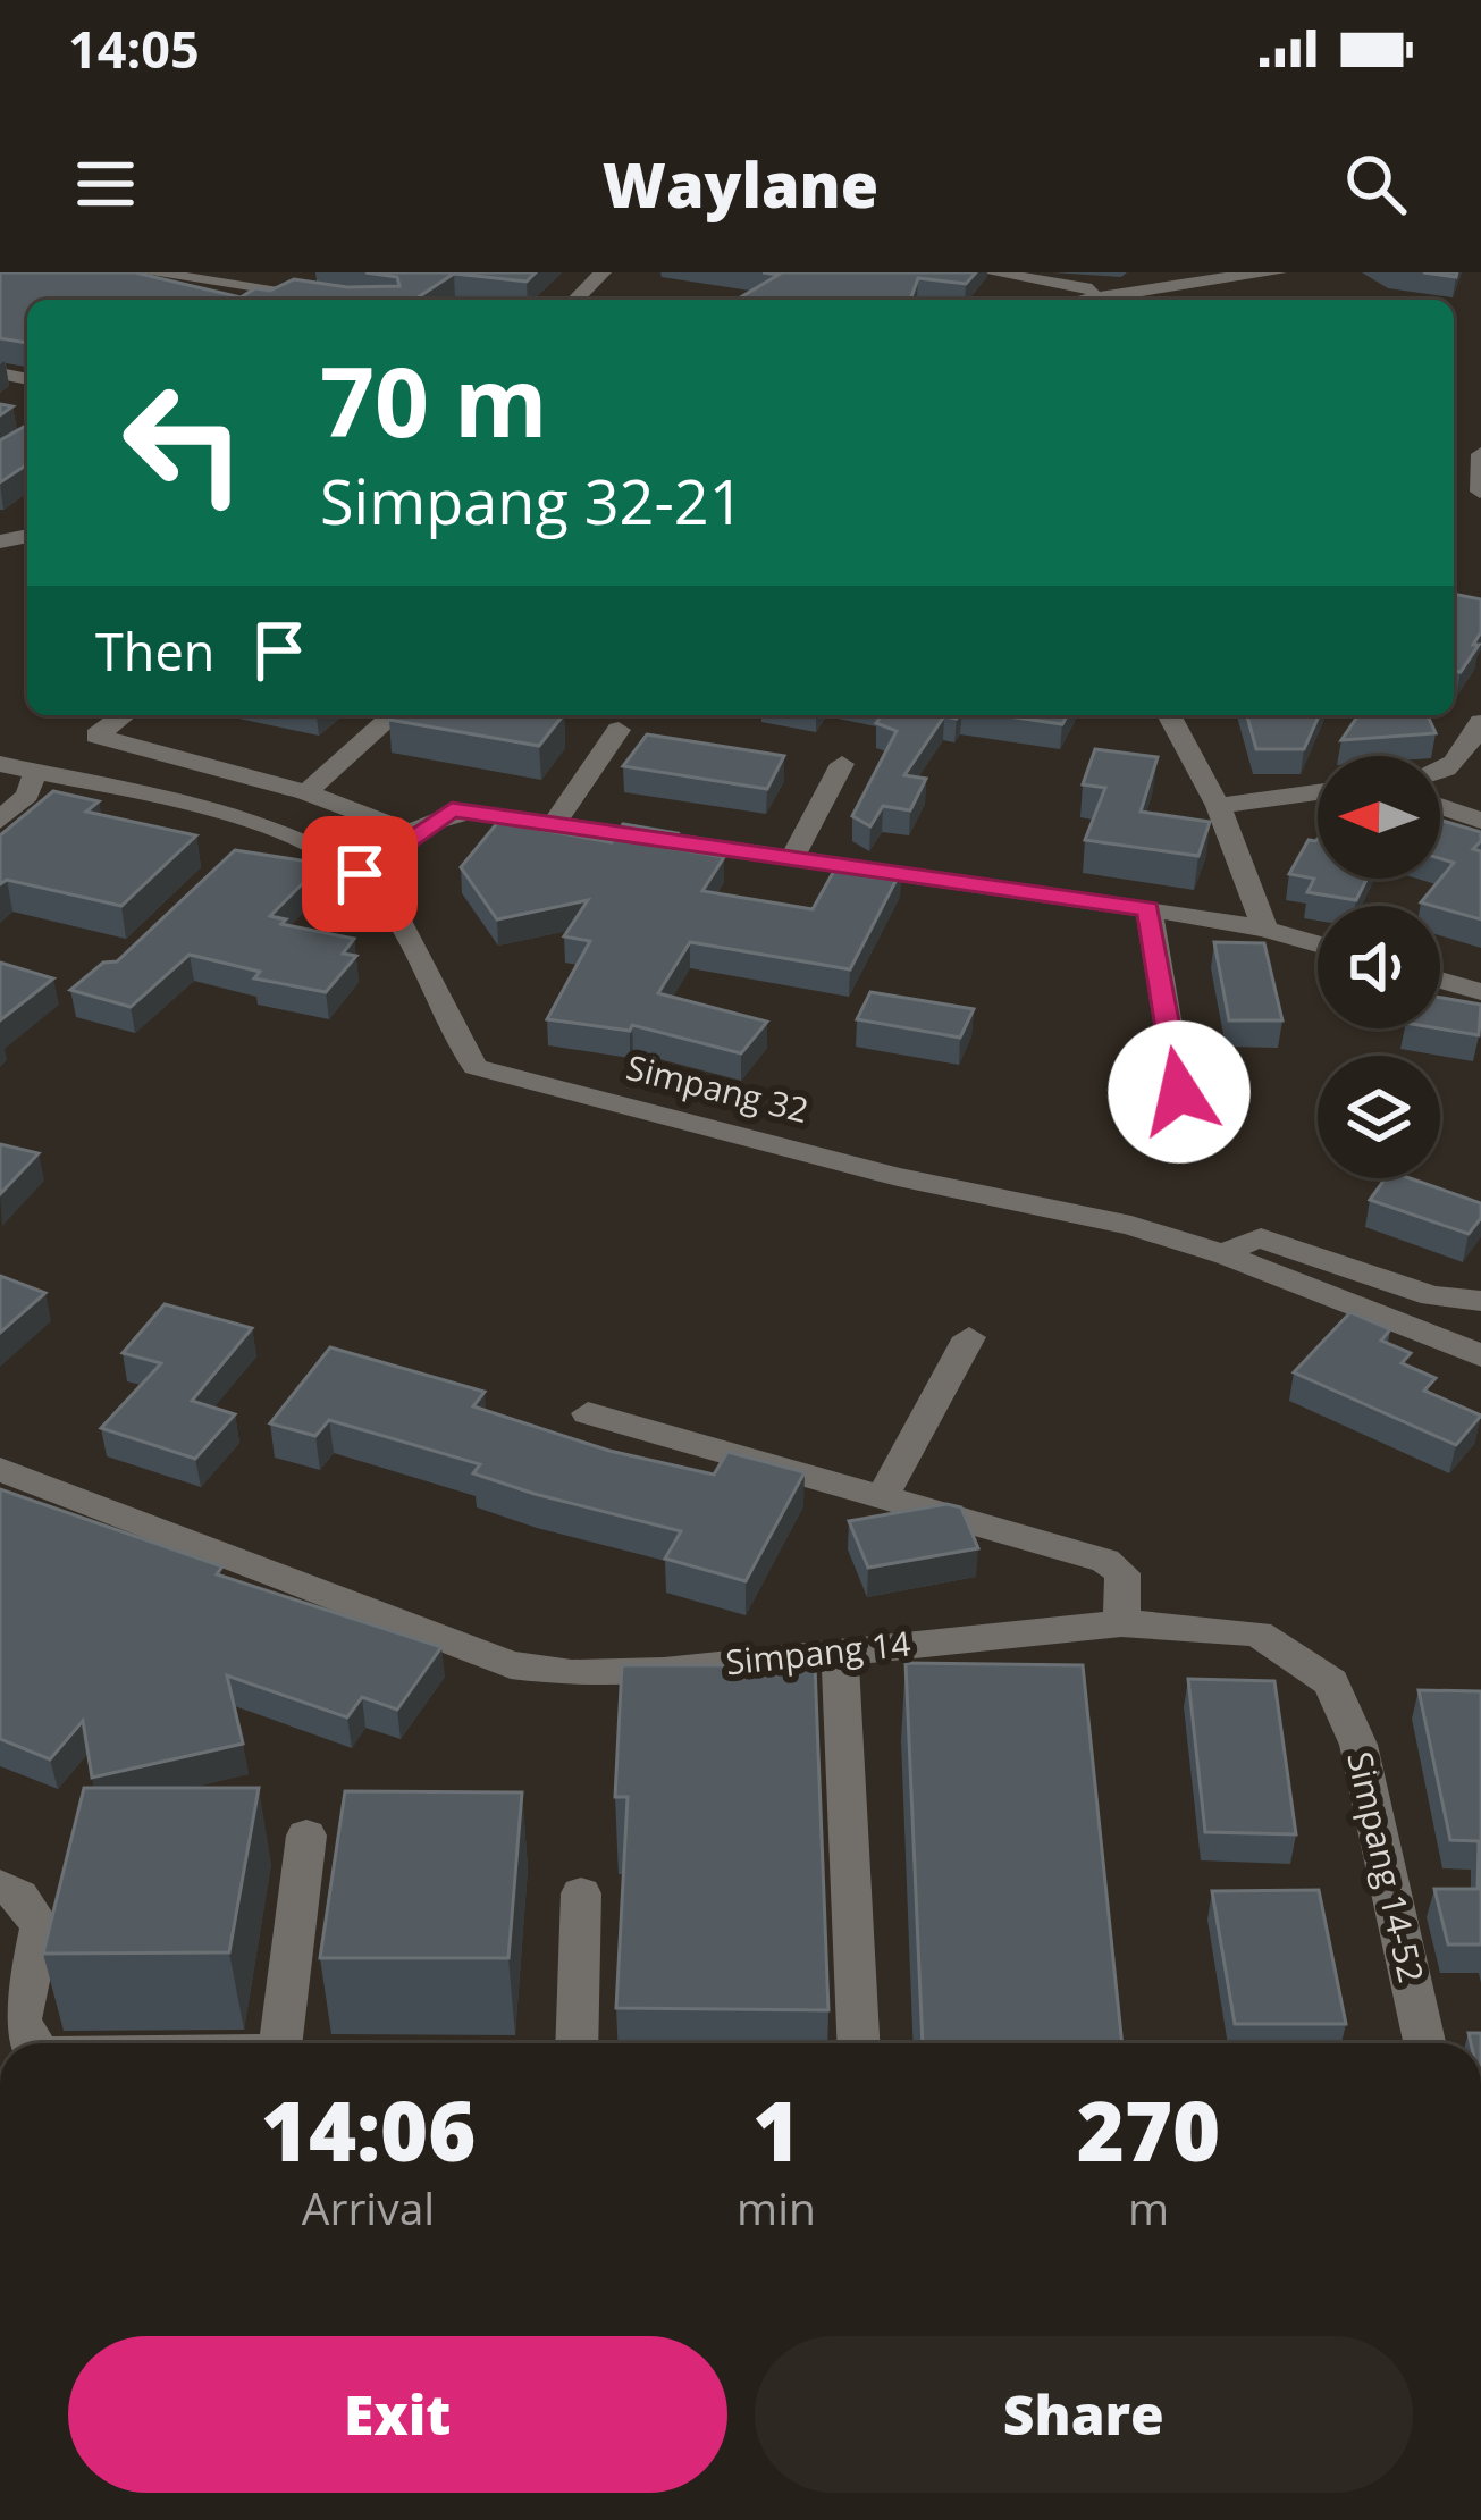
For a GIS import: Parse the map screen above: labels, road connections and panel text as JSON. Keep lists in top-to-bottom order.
{
  "streets": {
    "street": ["Simpang 32", "Simpang 14", "Simpang 14-52"]
  },
  "crossings": [
    ["Simpang 14", "Simpang 14-52"]
  ],
  "north": "left",
  "page": {
    "status": "14:05",
    "header": "Waylane",
    "turn": ["70 m", "Simpang 32-21"],
    "then": "Then",
    "eta": [
      "14:06",
      "Arrival",
      "1",
      "min",
      "270",
      "m"
    ],
    "buttons": ["Exit", "Share"]
  }
}
